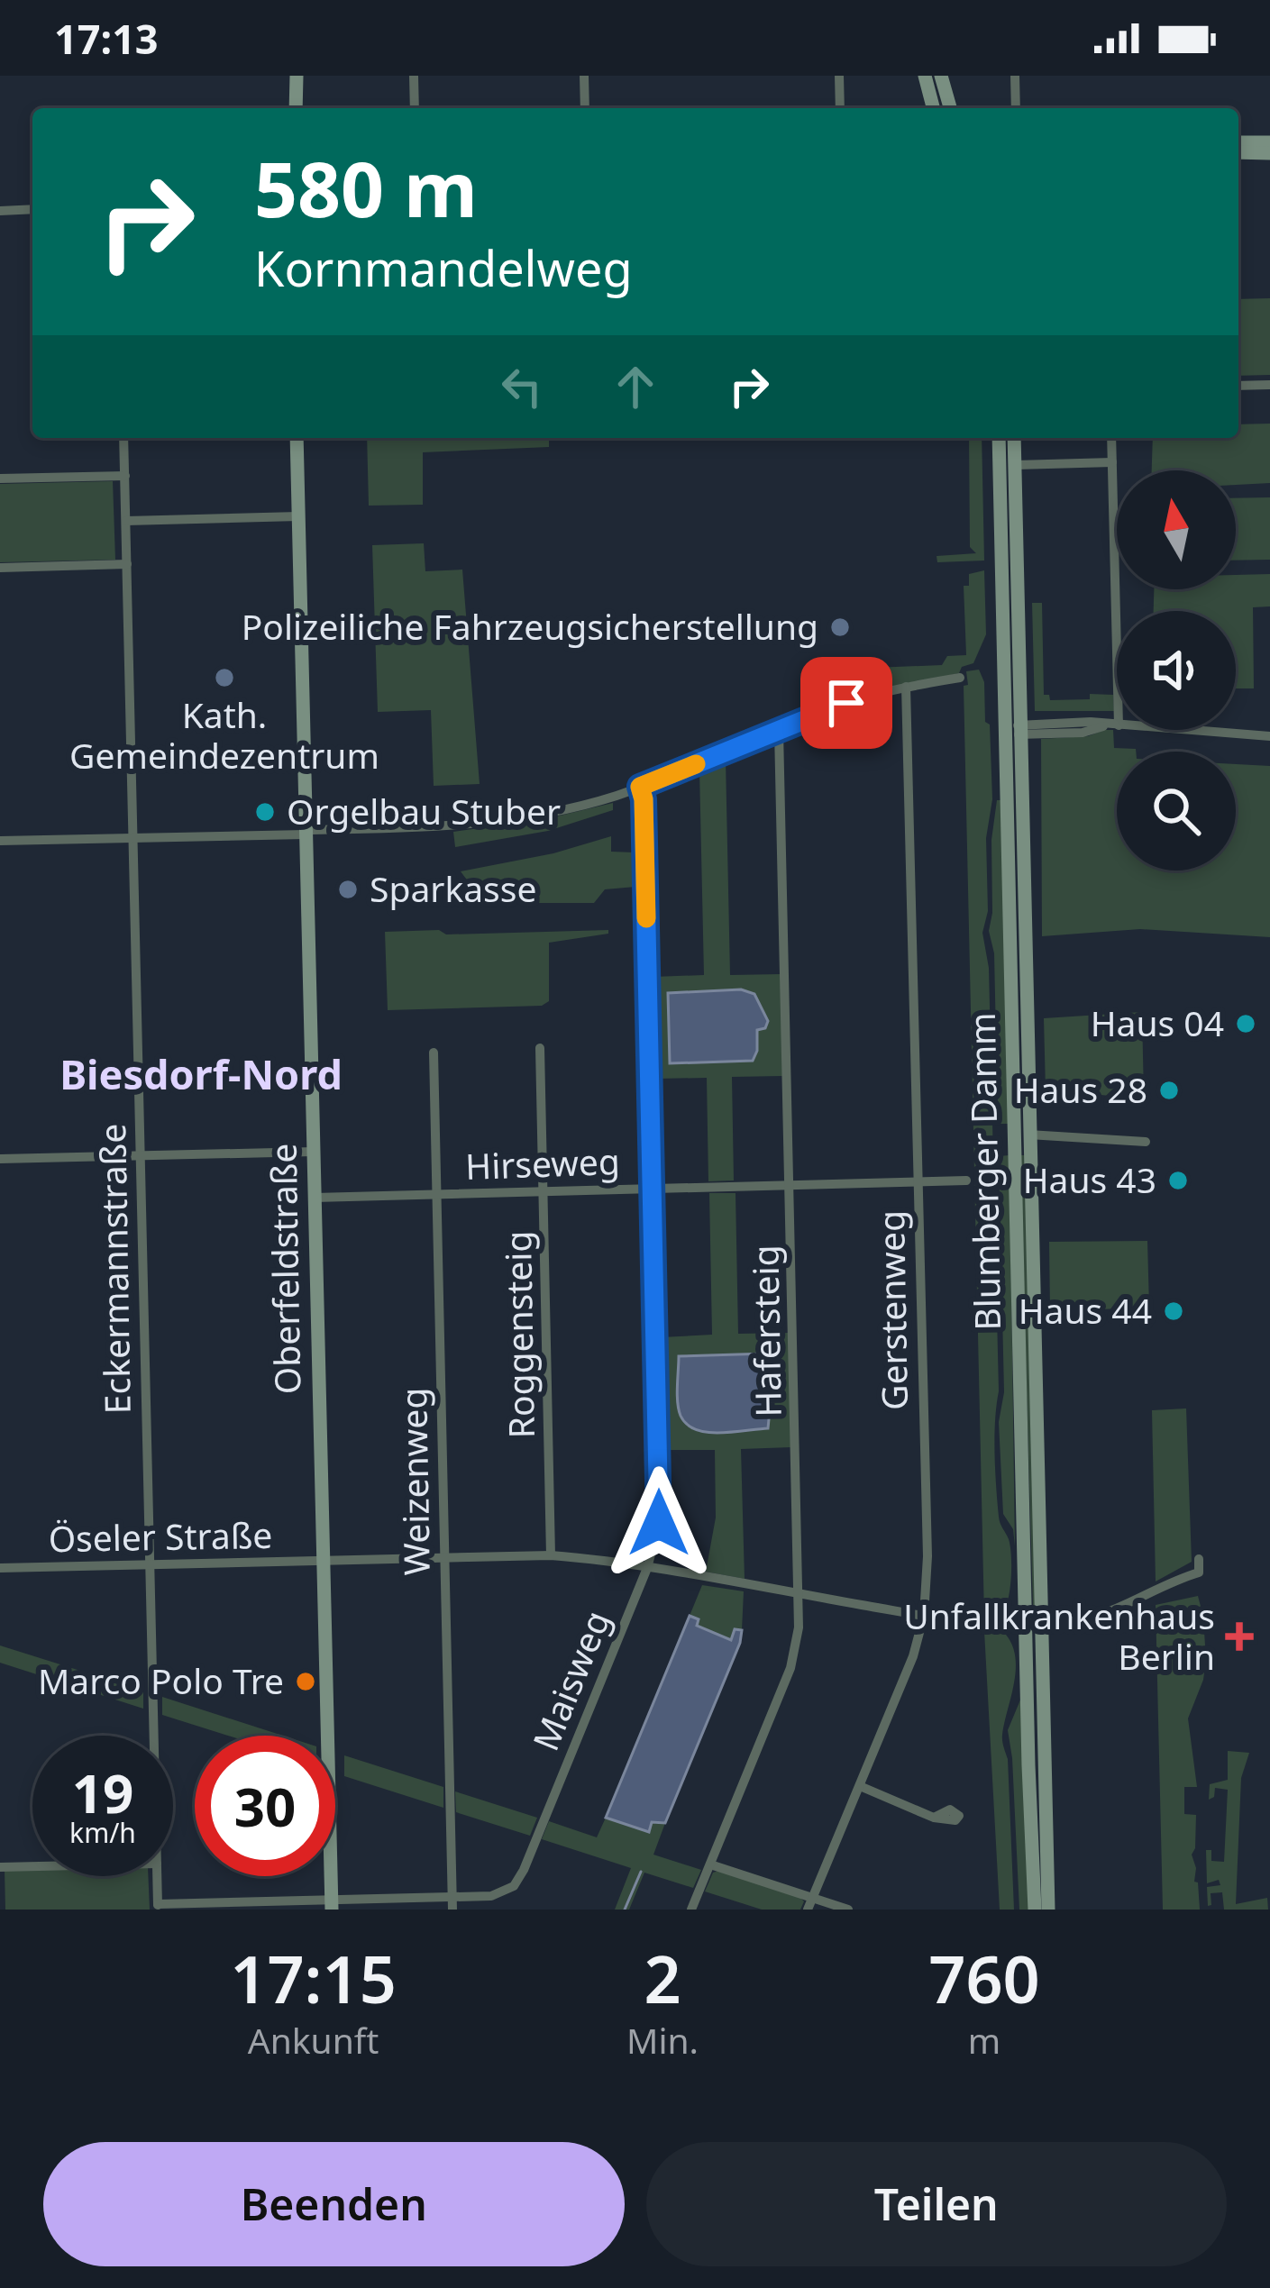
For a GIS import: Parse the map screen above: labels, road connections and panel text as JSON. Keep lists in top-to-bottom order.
{
  "streets": {
    "main road": ["Blumberger Damm", "Oberfeldstraße"],
    "street": [
      "Hirseweg",
      "Eckermannstraße",
      "Gerstenweg",
      "Hafersteig",
      "Roggensteig",
      "Weizenweg",
      "Öseler Straße",
      "Maisweg"
    ]
  },
  "crossings": [
    ["Hirseweg", "Oberfeldstraße"],
    ["Hirseweg", "Gerstenweg"],
    ["Hirseweg", "Hafersteig"],
    ["Hirseweg", "Roggensteig"],
    ["Hirseweg", "Weizenweg"],
    ["Hirseweg", "Maisweg"],
    ["Blumberger Damm", "Öseler Straße"],
    ["Eckermannstraße", "Öseler Straße"],
    ["Eckermannstraße", "Maisweg"],
    ["Oberfeldstraße", "Öseler Straße"],
    ["Oberfeldstraße", "Maisweg"],
    ["Gerstenweg", "Öseler Straße"],
    ["Hafersteig", "Öseler Straße"],
    ["Roggensteig", "Öseler Straße"],
    ["Weizenweg", "Öseler Straße"],
    ["Weizenweg", "Maisweg"],
    ["Öseler Straße", "Maisweg"]
  ],
  "districts": ["Biesdorf-Nord"],
  "places": {
    "other": [
      "Polizeiliche Fahrzeugsicherstellung",
      "Kath. Gemeindezentrum",
      "Orgelbau Stuber",
      "Sparkasse",
      "Haus 04",
      "Haus 28",
      "Haus 43",
      "Haus 44",
      "Marco Polo Tre"
    ],
    "health": ["Unfallkrankenhaus Berlin"]
  },
  "north": "top",
  "page": {
    "status": "17:13",
    "turn": ["580 m", "Kornmandelweg"],
    "speed": "19 km/h",
    "limit": "30",
    "eta": [
      "17:15",
      "Ankunft",
      "2",
      "Min.",
      "760",
      "m"
    ],
    "buttons": ["Beenden", "Teilen"]
  }
}
